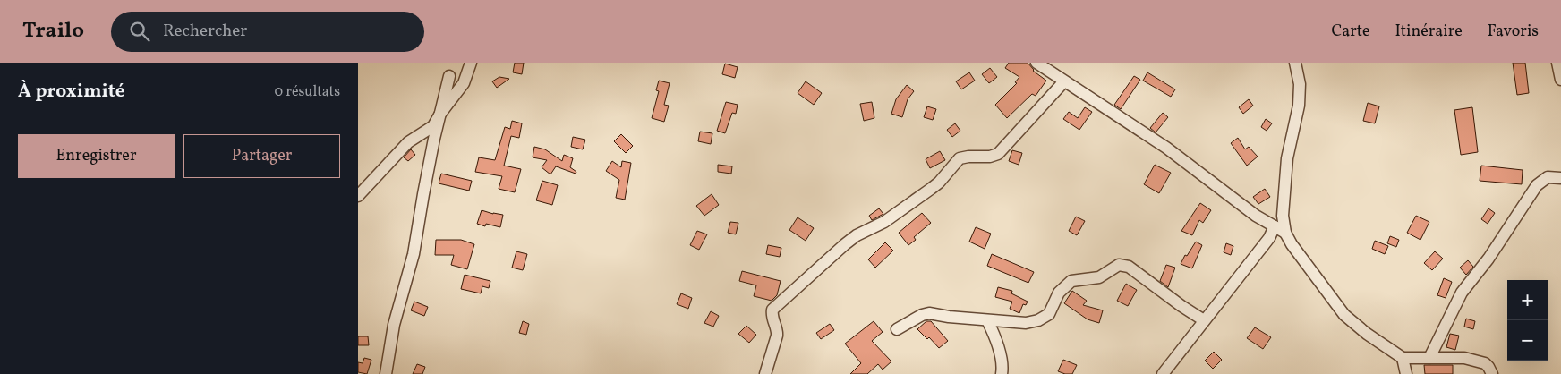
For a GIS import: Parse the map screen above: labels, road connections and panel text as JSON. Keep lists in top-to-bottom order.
{
  "page": {
    "header": "Trailo",
    "search": "Rechercher",
    "nav": ["Carte", "Itinéraire", "Favoris"],
    "heading": ["À proximité", "0 résultats"],
    "buttons": ["Enregistrer", "Partager"],
    "map_buttons": ["+", "−"]
  }
}
